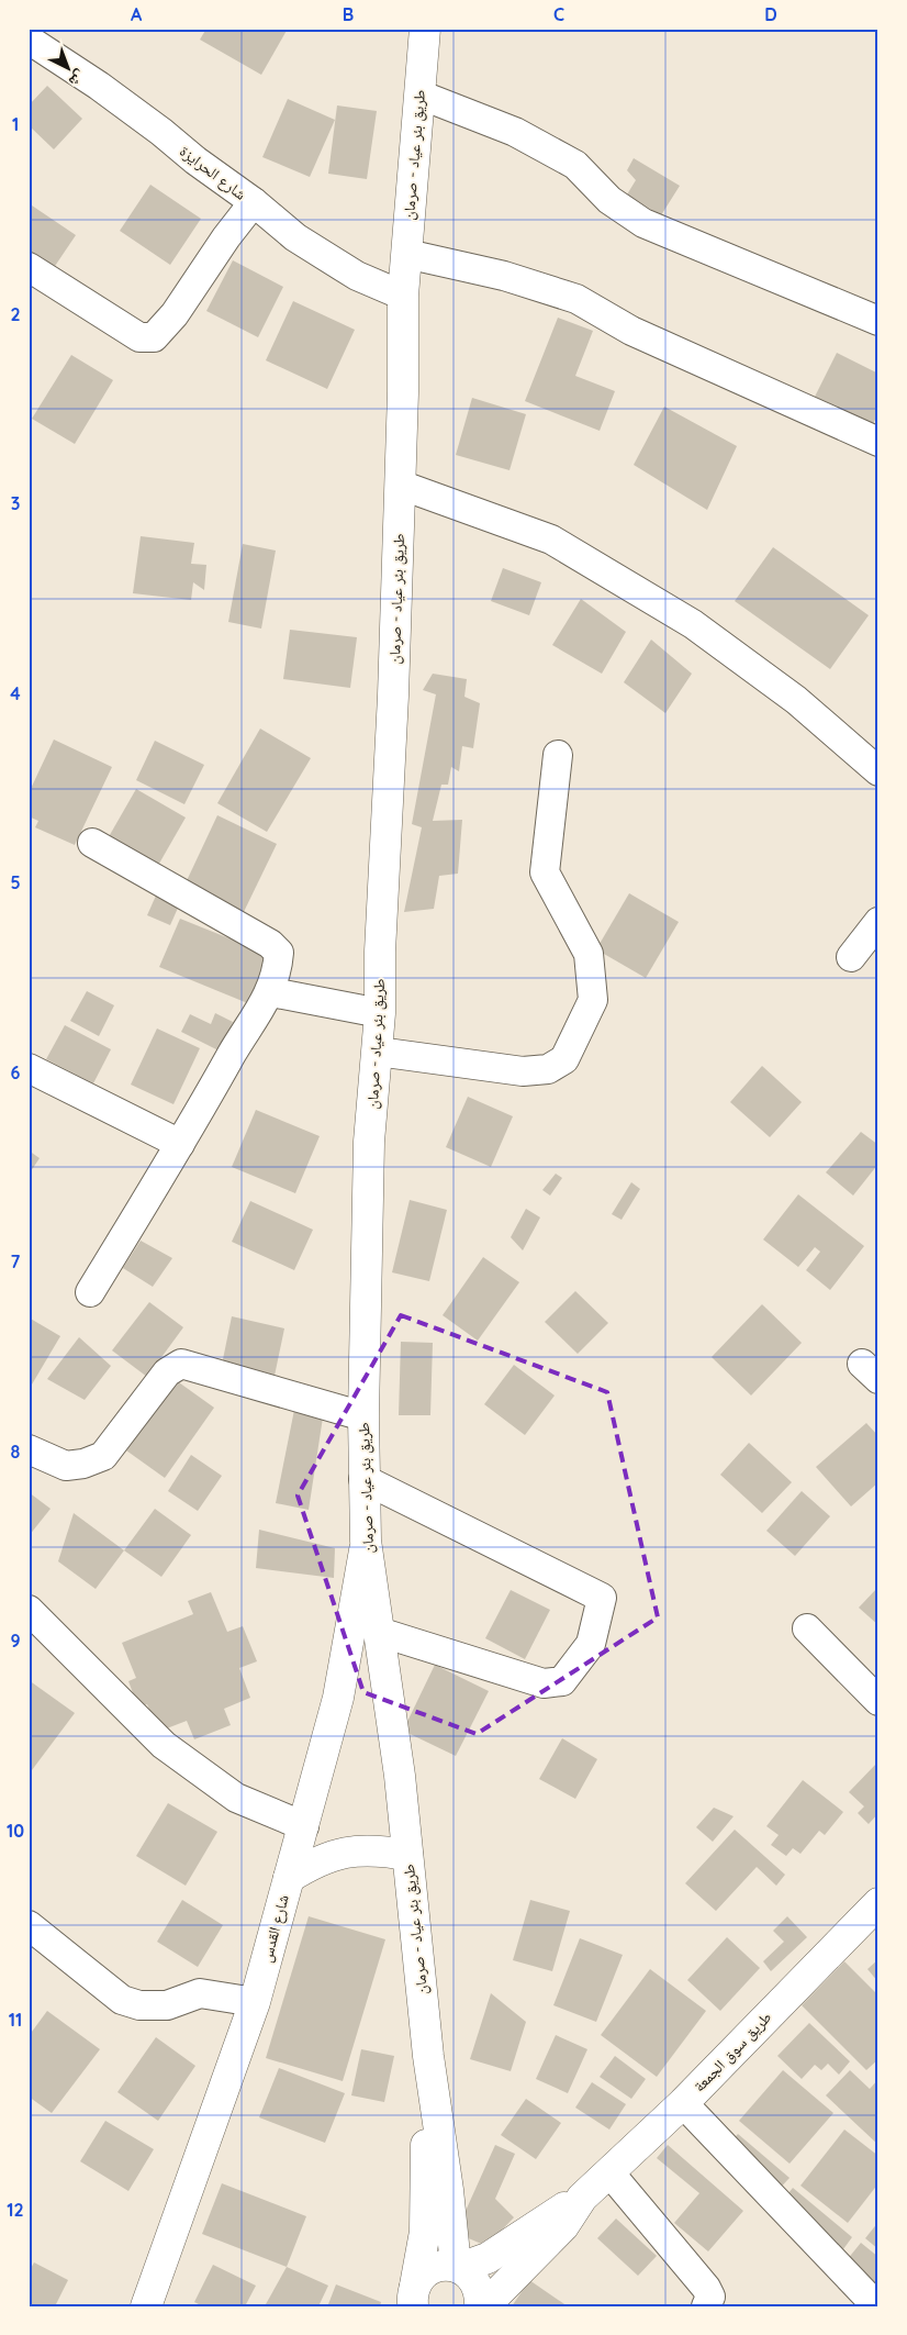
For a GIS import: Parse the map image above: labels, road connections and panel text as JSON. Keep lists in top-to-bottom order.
{
  "streets": {
    "main road": ["طريق بئر عياد - صرمان", "شارع القدس", "طريق سوق الجمعة"],
    "street": ["شارع الحرايزة"]
  },
  "crossings": [
    ["طريق بئر عياد - صرمان", "شارع الحرايزة"],
    ["طريق بئر عياد - صرمان", "شارع القدس"]
  ],
  "north": "bottom right",
  "grid": {
    "columns": [
      "A",
      "B",
      "C",
      "D"
    ],
    "rows": [
      "1",
      "2",
      "3",
      "4",
      "5",
      "6",
      "7",
      "8",
      "9",
      "10",
      "11",
      "12"
    ]
  }
}
